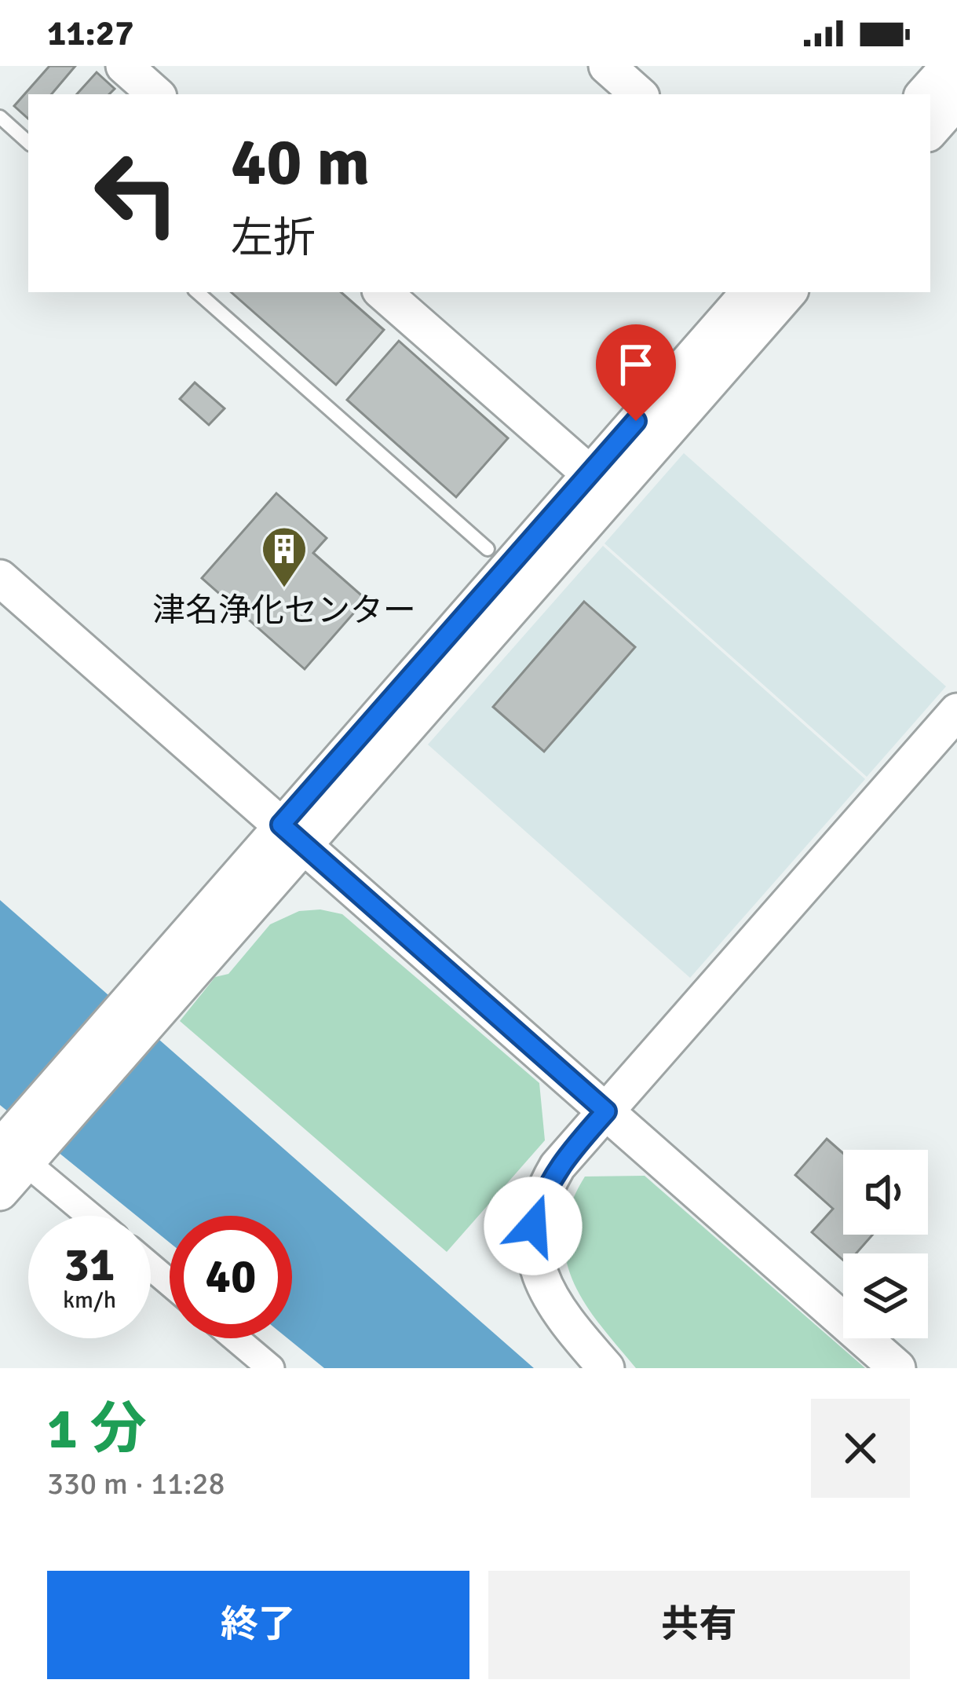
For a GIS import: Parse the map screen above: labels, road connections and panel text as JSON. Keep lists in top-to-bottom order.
{
  "places": {
    "building": ["津名浄化センター"]
  },
  "page": {
    "status": "11:27",
    "turn": ["40 m", "左折"],
    "speed": "31 km/h",
    "limit": "40",
    "heading": ["1 分", "330 m · 11:28"],
    "buttons": ["終了", "共有"]
  }
}
